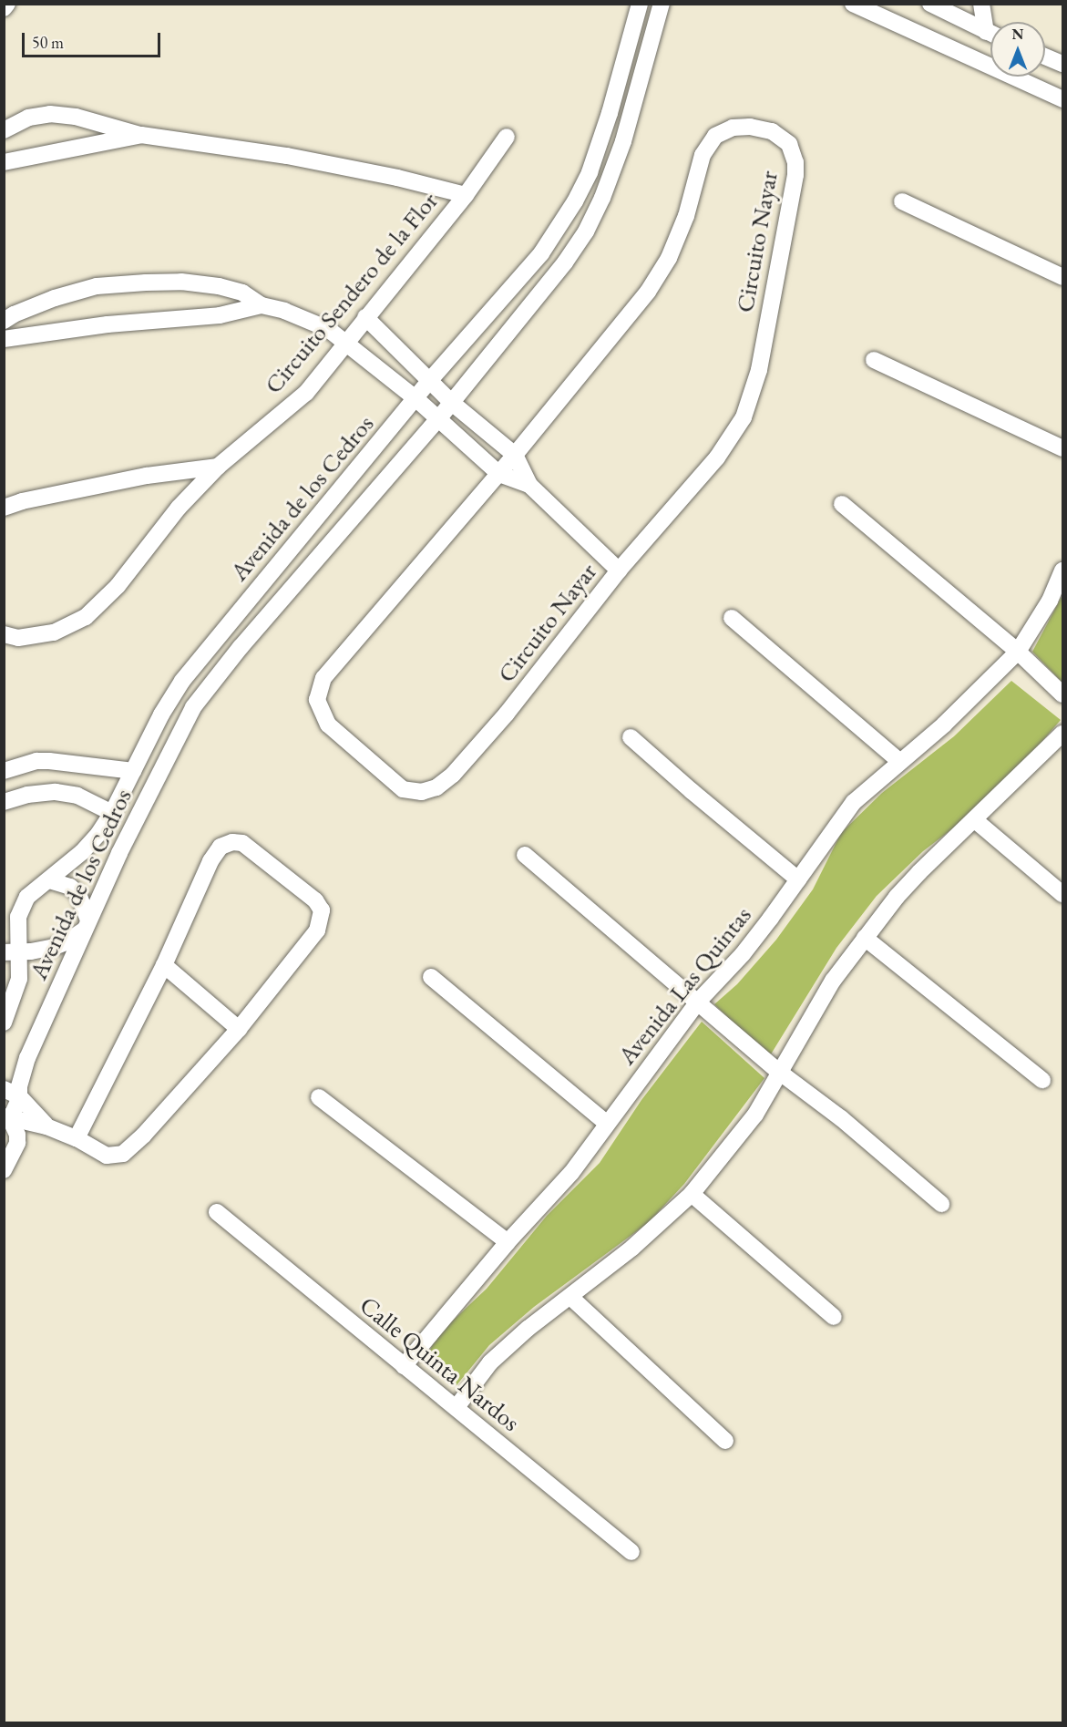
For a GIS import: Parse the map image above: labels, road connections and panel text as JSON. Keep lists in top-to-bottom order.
{
  "streets": {
    "street": [
      "Circuito Nayar",
      "Circuito Sendero de la Flor",
      "Avenida de los Cedros",
      "Avenida Las Quintas",
      "Calle Quinta Nardos"
    ]
  },
  "crossings": [
    ["Avenida Las Quintas", "Calle Quinta Nardos"]
  ],
  "scale_bar": "50 m",
  "north": "top"
}
